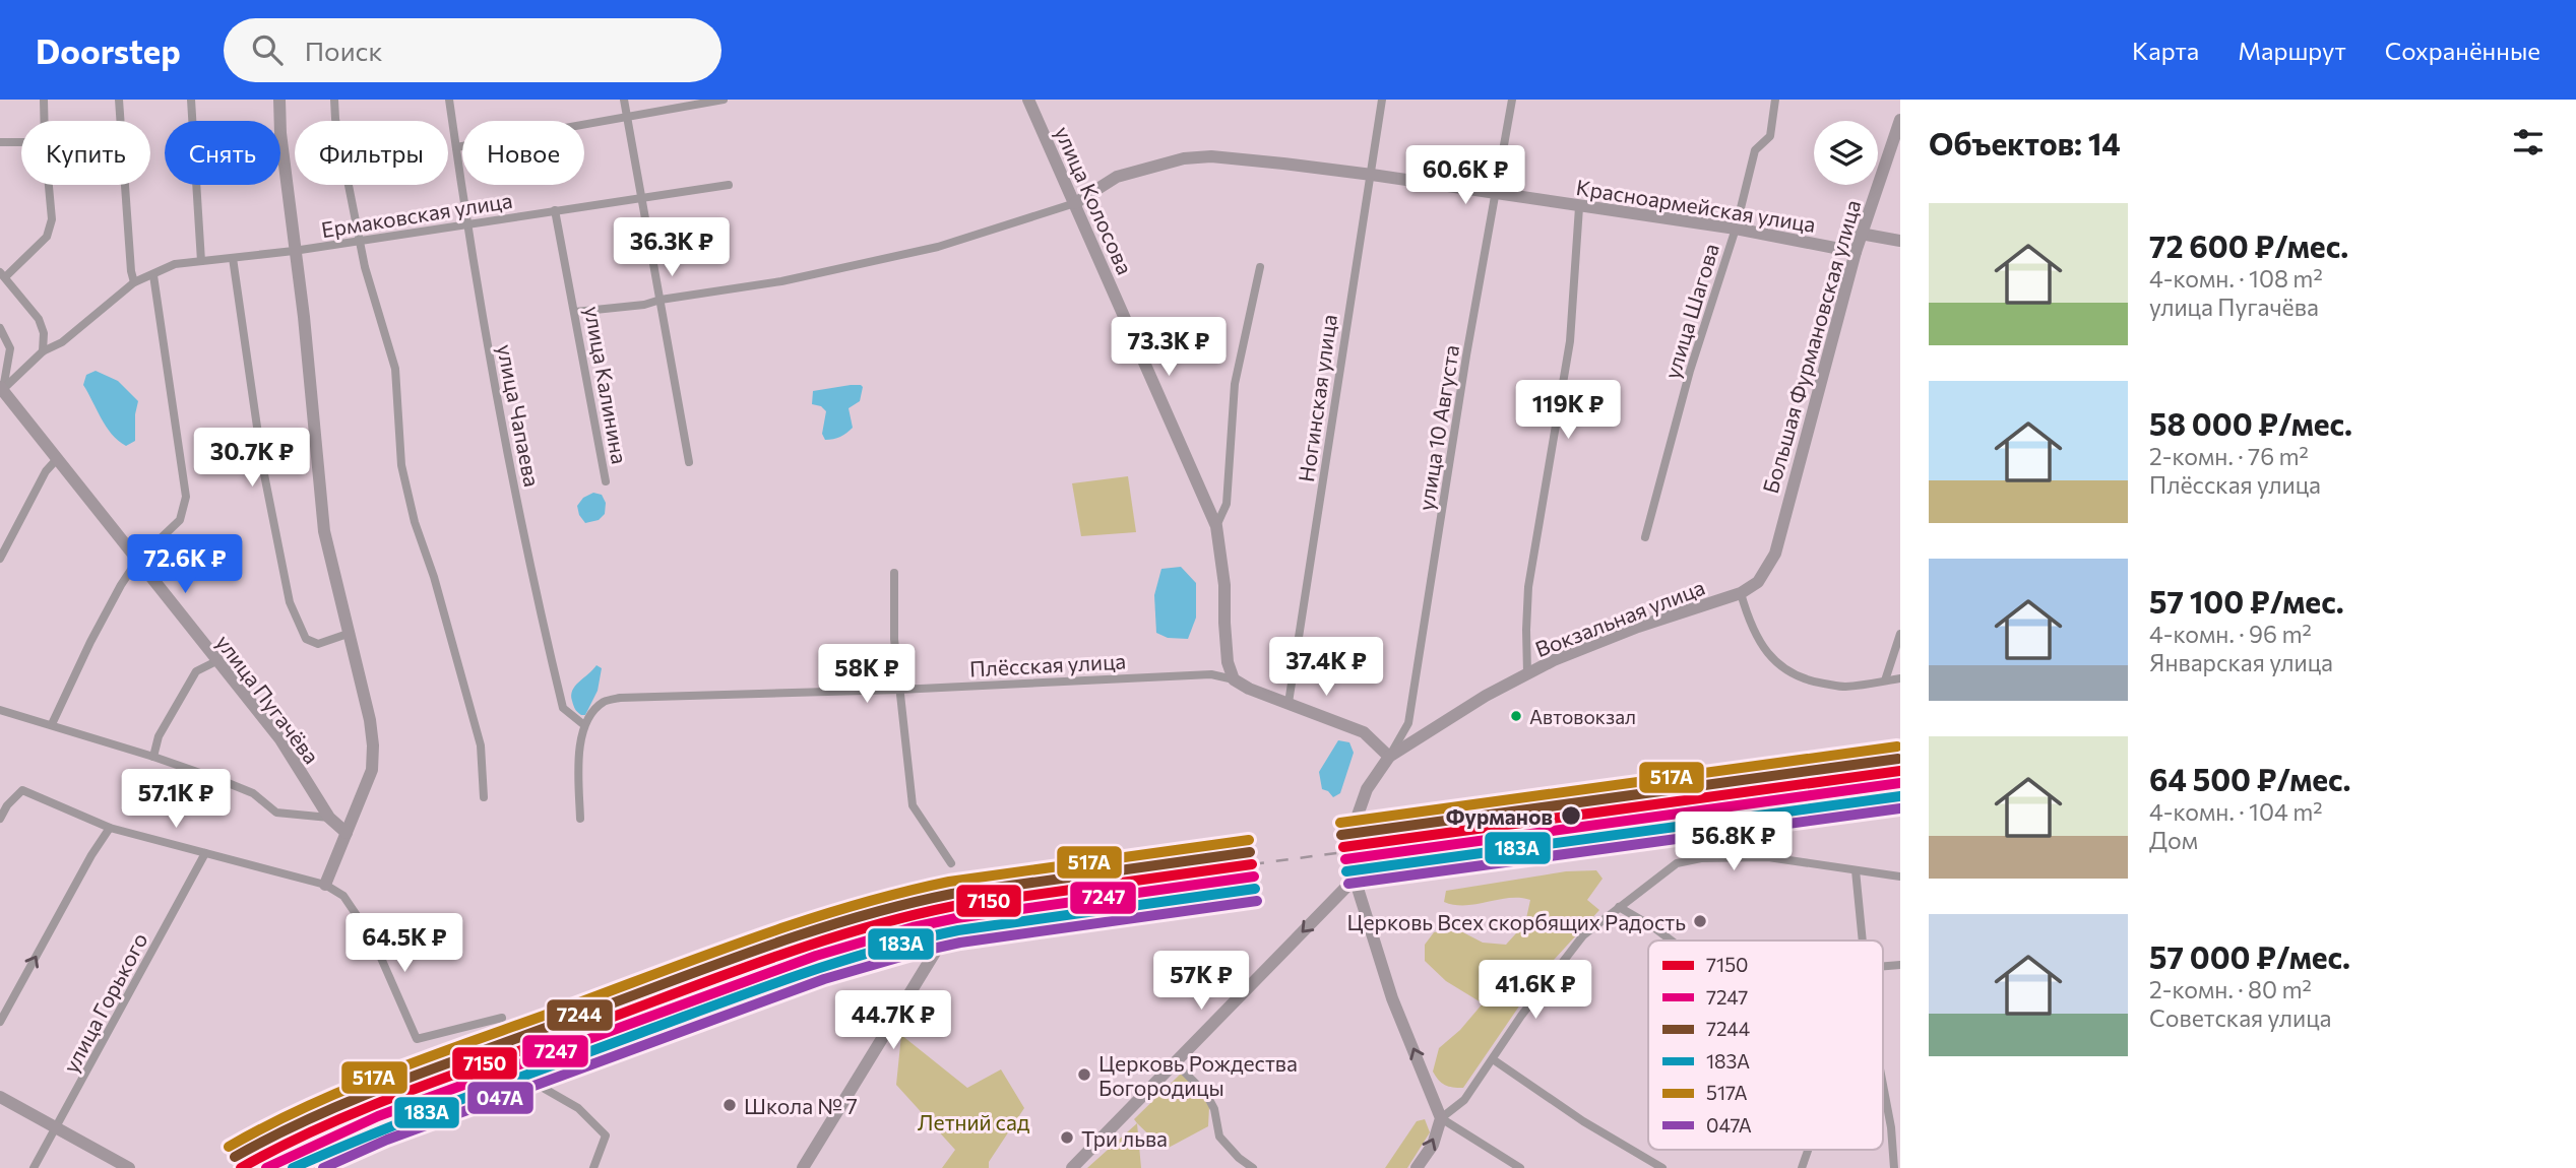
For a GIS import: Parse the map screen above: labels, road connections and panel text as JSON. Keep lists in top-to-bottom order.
{
  "streets": {
    "main road": [
      "улица Колосова",
      "Красноармейская улица",
      "Большая Фурмановская улица",
      "Вокзальная улица",
      "улица Пугачёва"
    ],
    "street": [
      "Ермаковская улица",
      "улица Шагова",
      "улица Калинина",
      "Ногинская улица",
      "улица Чапаева",
      "улица 10 Августа",
      "Плёсская улица",
      "улица Горького"
    ]
  },
  "crossings": [
    ["улица Колосова", "Красноармейская улица"],
    ["улица Колосова", "Плёсская улица"],
    ["Красноармейская улица", "улица Шагова"],
    ["Красноармейская улица", "Большая Фурмановская улица"],
    ["Красноармейская улица", "улица Калинина"],
    ["Красноармейская улица", "Ногинская улица"],
    ["Красноармейская улица", "улица 10 Августа"],
    ["Ермаковская улица", "улица Калинина"],
    ["Ермаковская улица", "улица Чапаева"],
    ["Ермаковская улица", "улица Пугачёва"],
    ["Большая Фурмановская улица", "Вокзальная улица"],
    ["улица Чапаева", "Плёсская улица"],
    ["улица 10 Августа", "Вокзальная улица"]
  ],
  "parks": ["Летний сад"],
  "places": [
    "Автовокзал",
    "Фурманов",
    "Церковь Всех скорбящих Радость",
    "Церковь Рождества Богородицы",
    "Школа № 7",
    "Три льва"
  ],
  "lines": [
    "transit line 517А",
    "transit line 7244",
    "transit line 7150",
    "transit line 7247",
    "transit line 183А",
    "transit line 047А"
  ],
  "legend": [
    "7150",
    "7247",
    "7244",
    "183А",
    "517А",
    "047А"
  ],
  "page": {
    "header": "Doorstep",
    "search": "Поиск",
    "nav": ["Карта", "Маршрут", "Сохранённые"],
    "heading": "Объектов: 14",
    "chip": [
      "Купить",
      "Снять",
      "Фильтры",
      "Новое"
    ],
    "price": [
      "60.6K ₽",
      "36.3K ₽",
      "73.3K ₽",
      "119K ₽",
      "30.7K ₽",
      "72.6K ₽",
      "37.4K ₽",
      "58K ₽",
      "57.1K ₽",
      "56.8K ₽",
      "64.5K ₽",
      "57K ₽",
      "41.6K ₽",
      "44.7K ₽"
    ],
    "list": [
      {
        "name": "72 600 ₽/мес.",
        "note": "4-комн. · 108 m² · улица Пугачёва"
      },
      {
        "name": "58 000 ₽/мес.",
        "note": "2-комн. · 76 m² · Плёсская улица"
      },
      {
        "name": "57 100 ₽/мес.",
        "note": "4-комн. · 96 m² · Январская улица"
      },
      {
        "name": "64 500 ₽/мес.",
        "note": "4-комн. · 104 m² · Дом"
      },
      {
        "name": "57 000 ₽/мес.",
        "note": "2-комн. · 80 m² · Советская улица"
      }
    ]
  }
}
